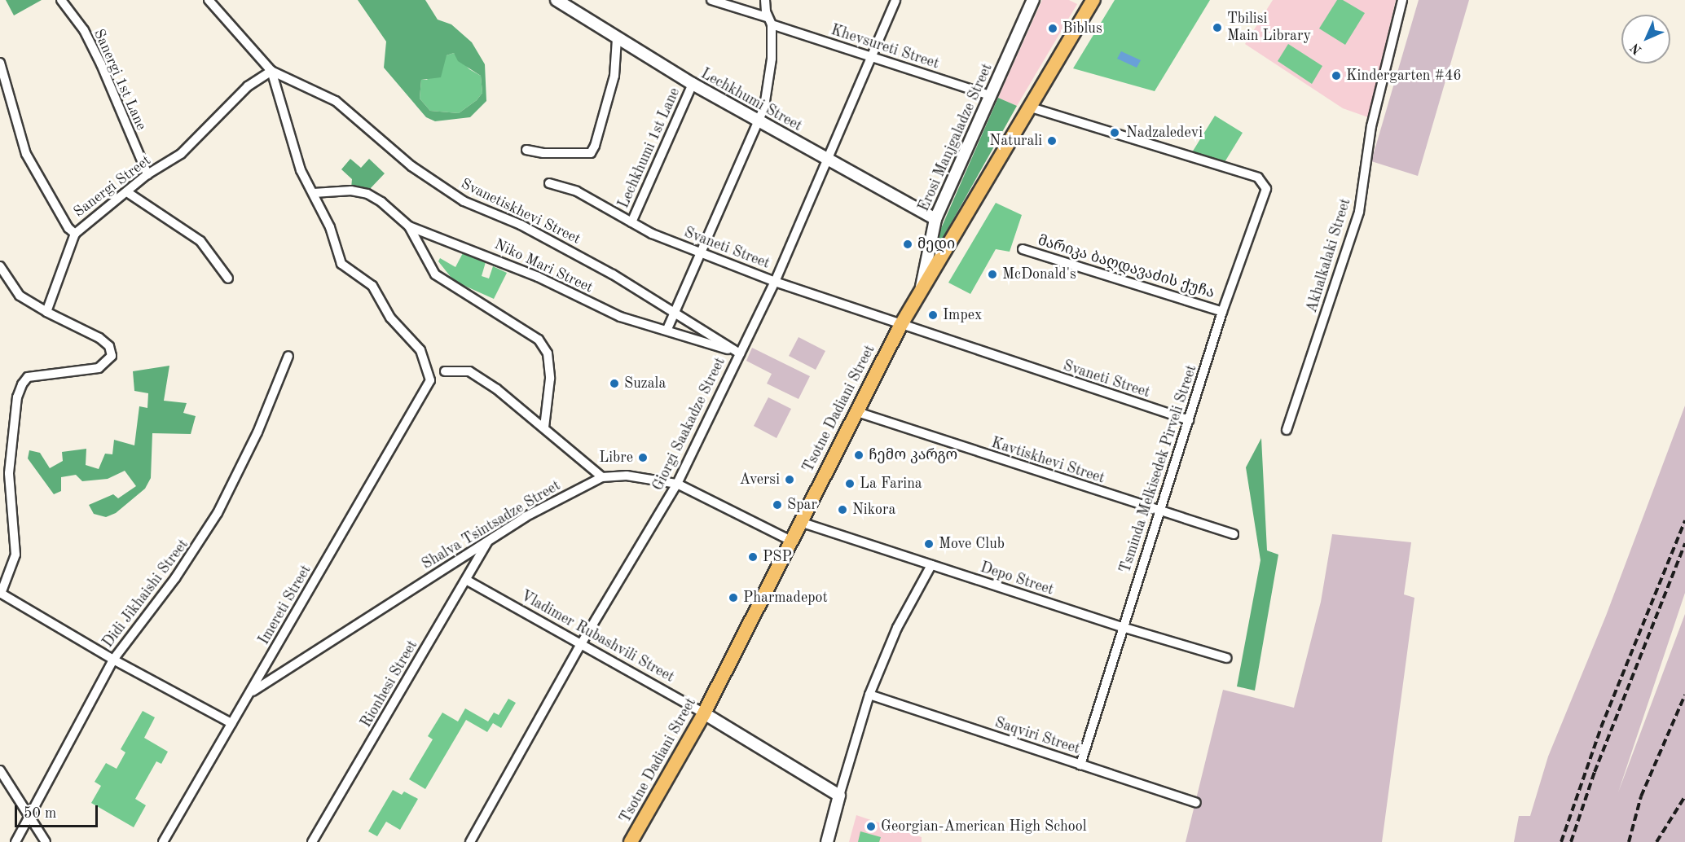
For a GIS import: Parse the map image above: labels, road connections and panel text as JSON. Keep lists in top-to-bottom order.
{
  "streets": {
    "main road": ["Tsotne Dadiani Street"],
    "street": [
      "Khevsureti Street",
      "Sanergi 1st Lane",
      "Lechkhumi Street",
      "Erosi Manjgaladze Street",
      "Lechkhumi 1st Lane",
      "Sanergi Street",
      "Svanetiskhevi Street",
      "Svaneti Street",
      "Akhalkalaki Street",
      "Niko Mari Street",
      "მარიკა ბაღდავაძის ქუჩა",
      "Giorgi Saakadze Street",
      "Kavtiskhevi Street",
      "Tsminda Melkisedek Pirveli Street",
      "Shalva Tsintsadze Street",
      "Depo Street",
      "Didi Jikhaishi Street",
      "Imereti Street",
      "Vladimer Rubashvili Street",
      "Rionhesi Street",
      "Saqviri Street"
    ]
  },
  "crossings": [
    ["Khevsureti Street", "Erosi Manjgaladze Street"],
    ["Khevsureti Street", "Giorgi Saakadze Street"],
    ["Sanergi 1st Lane", "Sanergi Street"],
    ["Lechkhumi Street", "Erosi Manjgaladze Street"],
    ["Lechkhumi Street", "Lechkhumi 1st Lane"],
    ["Lechkhumi Street", "Giorgi Saakadze Street"],
    ["Erosi Manjgaladze Street", "Tsotne Dadiani Street"],
    ["Lechkhumi 1st Lane", "Svaneti Street"],
    ["Sanergi Street", "Svanetiskhevi Street"],
    ["Svanetiskhevi Street", "Niko Mari Street"],
    ["Svanetiskhevi Street", "Giorgi Saakadze Street"],
    ["Svaneti Street", "Tsotne Dadiani Street"],
    ["Svaneti Street", "Giorgi Saakadze Street"],
    ["Svaneti Street", "Tsminda Melkisedek Pirveli Street"],
    ["Niko Mari Street", "Giorgi Saakadze Street"],
    ["მარიკა ბაღდავაძის ქუჩა", "Tsminda Melkisedek Pirveli Street"],
    ["Tsotne Dadiani Street", "Kavtiskhevi Street"],
    ["Tsotne Dadiani Street", "Tsminda Melkisedek Pirveli Street"],
    ["Tsotne Dadiani Street", "Shalva Tsintsadze Street"],
    ["Tsotne Dadiani Street", "Depo Street"],
    ["Tsotne Dadiani Street", "Vladimer Rubashvili Street"],
    ["Giorgi Saakadze Street", "Shalva Tsintsadze Street"],
    ["Giorgi Saakadze Street", "Vladimer Rubashvili Street"],
    ["Kavtiskhevi Street", "Tsminda Melkisedek Pirveli Street"],
    ["Tsminda Melkisedek Pirveli Street", "Depo Street"],
    ["Tsminda Melkisedek Pirveli Street", "Saqviri Street"],
    ["Shalva Tsintsadze Street", "Imereti Street"],
    ["Shalva Tsintsadze Street", "Rionhesi Street"],
    ["Vladimer Rubashvili Street", "Rionhesi Street"]
  ],
  "places": [
    "Tbilisi Main Library",
    "Biblus",
    "Kindergarten #46",
    "Nadzaledevi",
    "Naturali",
    "მედი",
    "McDonald's",
    "Impex",
    "Suzala",
    "ჩემო კარგო",
    "Libre",
    "Aversi",
    "La Farina",
    "Spar",
    "Nikora",
    "Move Club",
    "PSP",
    "Pharmadepot",
    "Georgian-American High School"
  ],
  "scale_bar": "50 m",
  "north": "bottom left"
}
